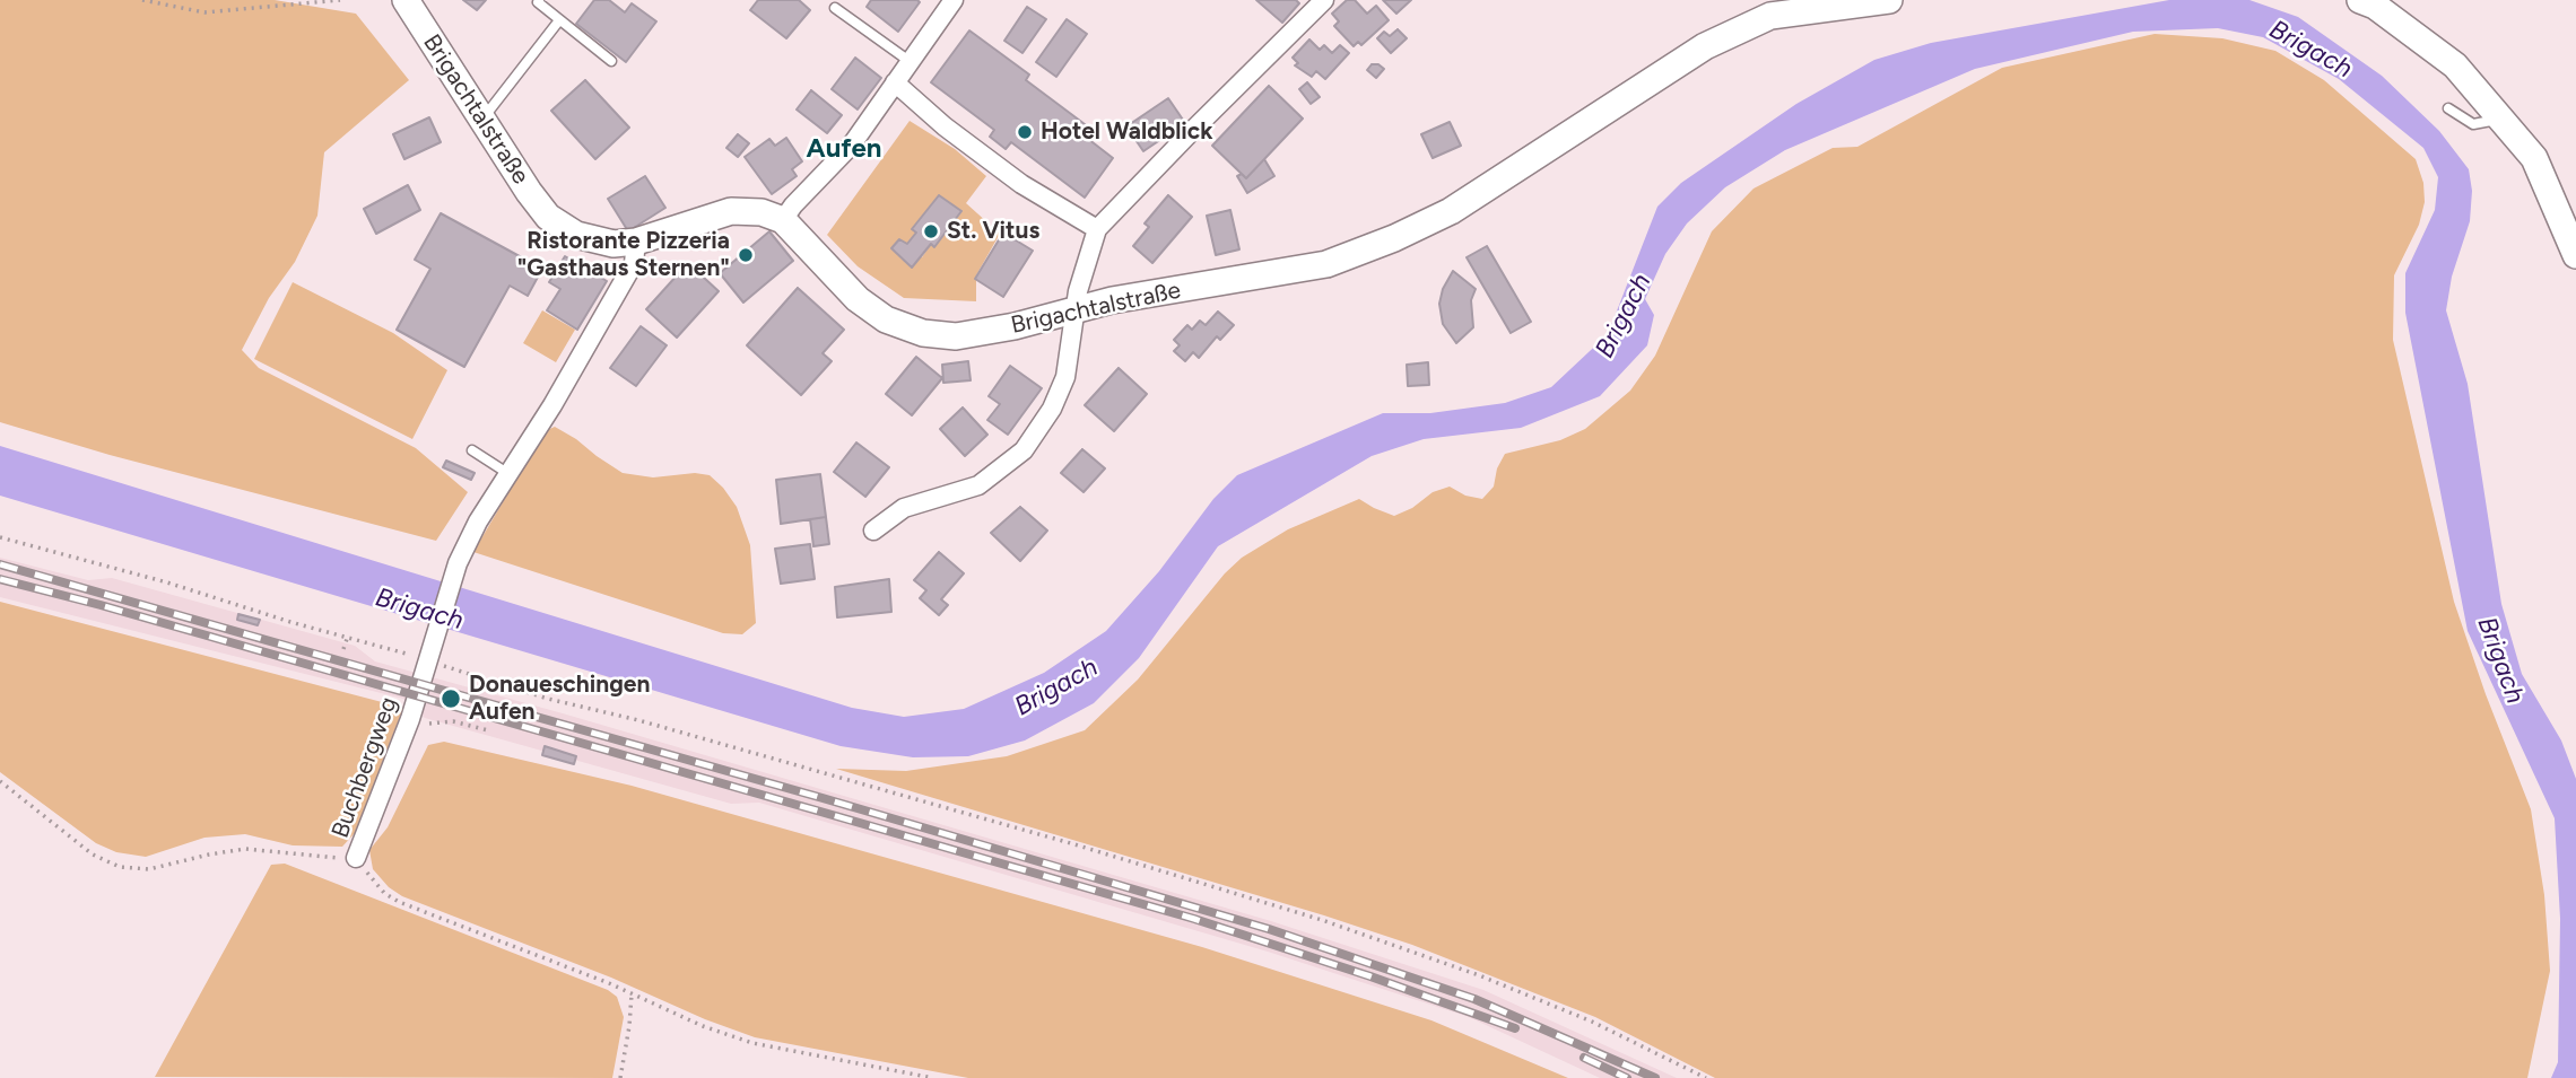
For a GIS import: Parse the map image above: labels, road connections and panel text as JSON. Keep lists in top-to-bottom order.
{
  "streets": {
    "street": ["Brigachtalstraße", "Buchbergweg"]
  },
  "districts": ["Aufen"],
  "water": ["Brigach"],
  "places": [
    "Hotel Waldblick",
    "St. Vitus",
    "Ristorante Pizzeria \"Gasthaus Sternen\"",
    "Donaueschingen Aufen"
  ]
}
